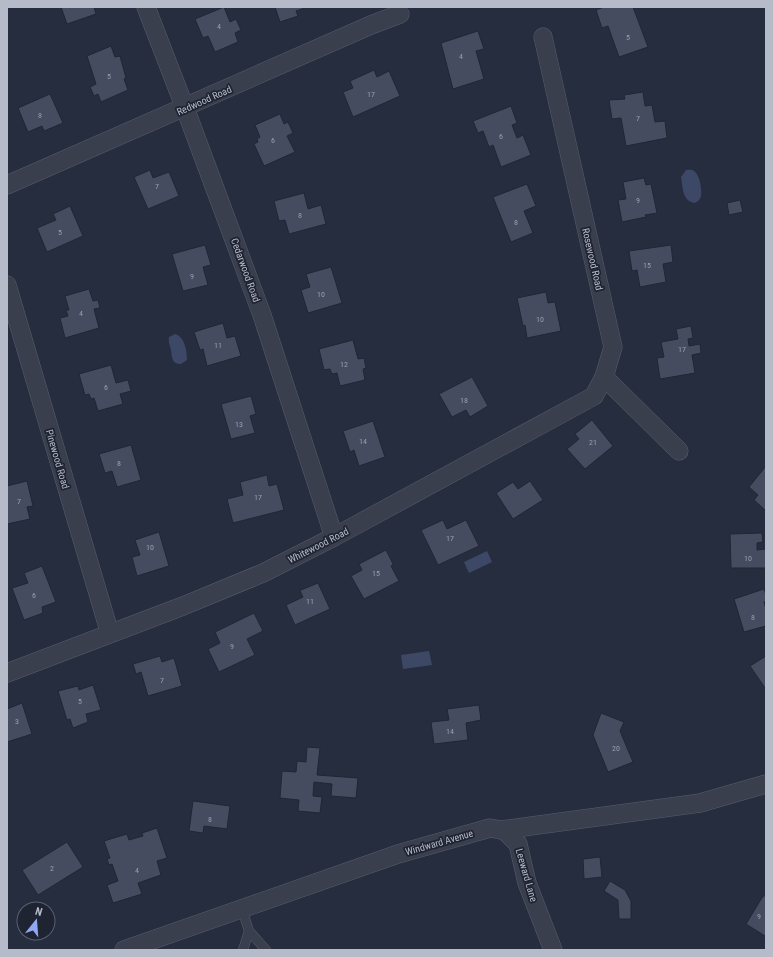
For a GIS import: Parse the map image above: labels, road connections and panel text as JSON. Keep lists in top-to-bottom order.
{
  "streets": {
    "street": [
      "Redwood Road",
      "Rosewood Road",
      "Cedarwood Road",
      "Pinewood Road",
      "Whitewood Road",
      "Windward Avenue",
      "Leeward Lane"
    ]
  },
  "crossings": [
    ["Redwood Road", "Cedarwood Road"],
    ["Rosewood Road", "Whitewood Road"],
    ["Cedarwood Road", "Whitewood Road"],
    ["Pinewood Road", "Whitewood Road"],
    ["Windward Avenue", "Leeward Lane"]
  ],
  "house_numbers": [
    "4",
    "5",
    "4",
    "5",
    "17",
    "8",
    "7",
    "6",
    "6",
    "7",
    "9",
    "8",
    "8",
    "5",
    "15",
    "9",
    "10",
    "4",
    "10",
    "11",
    "17",
    "12",
    "6",
    "18",
    "13",
    "14",
    "21",
    "8",
    "17",
    "7",
    "17",
    "10",
    "10",
    "15",
    "6",
    "11",
    "8",
    "9",
    "7",
    "5",
    "3",
    "14",
    "20",
    "8",
    "2",
    "4",
    "9"
  ],
  "north": "top"
}
